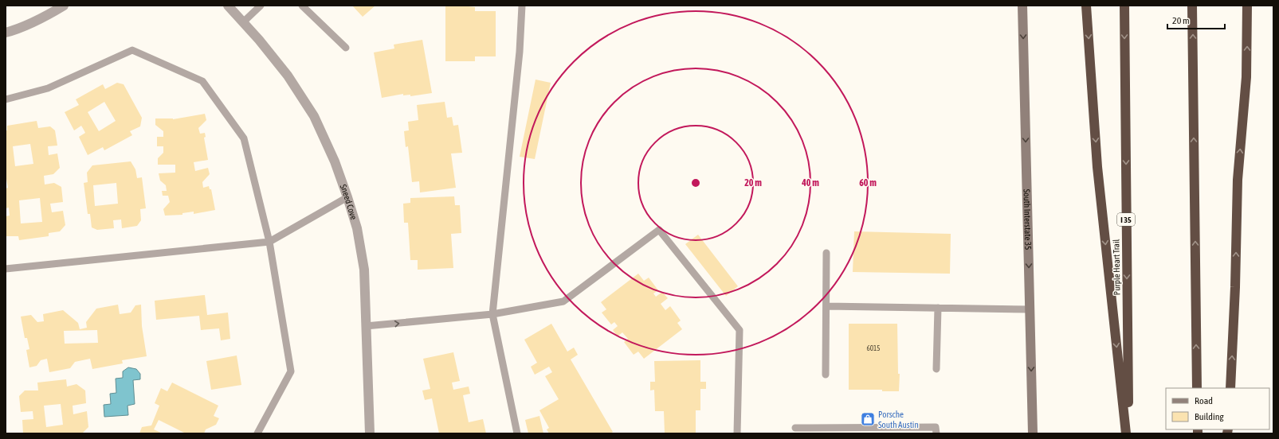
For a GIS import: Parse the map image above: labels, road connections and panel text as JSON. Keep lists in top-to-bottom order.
{
  "streets": {
    "highway": ["I 35", "Purple Heart Trail"],
    "main road": ["South Interstate 35"],
    "street": ["Sneed Cove"]
  },
  "one_way": ["South Interstate 35"],
  "places": {
    "shop": ["Porsche South Austin"]
  },
  "house_numbers": ["6015"],
  "legend": ["Road", "Building"],
  "scale_bar": "20 m",
  "rings": ["20 m", "40 m", "60 m"]
}
